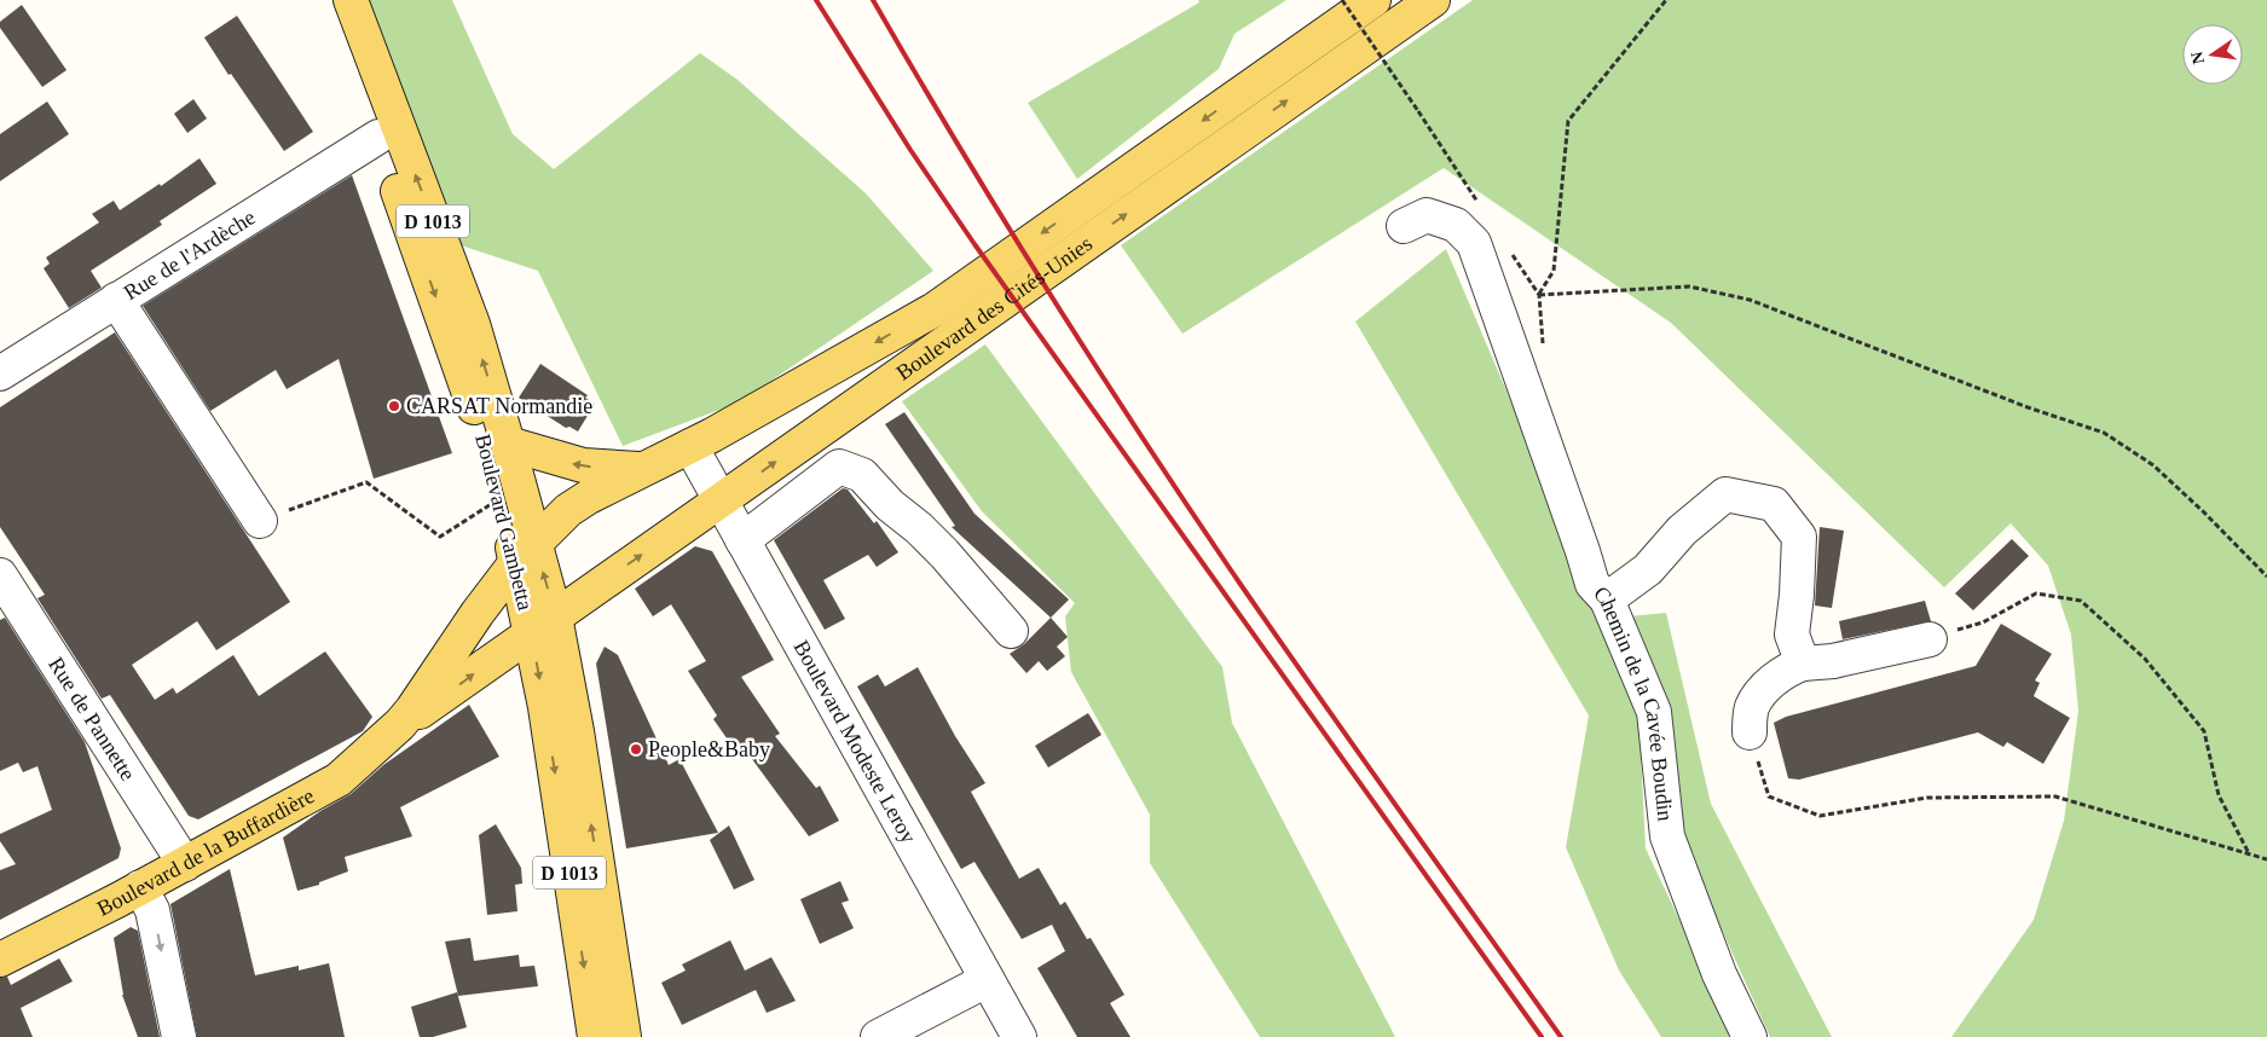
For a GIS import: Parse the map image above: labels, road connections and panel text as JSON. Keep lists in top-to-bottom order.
{
  "streets": {
    "main road": [
      "D 1013",
      "Boulevard des Cités-Unies",
      "Boulevard Gambetta",
      "Boulevard de la Buffardière"
    ],
    "street": [
      "Rue de l'Ardèche",
      "Chemin de la Cavée Boudin",
      "Rue de Pannette",
      "Boulevard Modeste Leroy"
    ]
  },
  "crossings": [
    ["D 1013", "Boulevard des Cités-Unies"],
    ["D 1013", "Boulevard Gambetta"],
    ["D 1013", "Boulevard de la Buffardière"],
    ["Rue de l'Ardèche", "Boulevard Gambetta"],
    ["Boulevard des Cités-Unies", "Boulevard Gambetta"],
    ["Boulevard des Cités-Unies", "Boulevard Modeste Leroy"],
    ["Boulevard des Cités-Unies", "Boulevard de la Buffardière"],
    ["Boulevard Gambetta", "Boulevard de la Buffardière"],
    ["Rue de Pannette", "Boulevard de la Buffardière"]
  ],
  "places": ["CARSAT Normandie", "People&Baby"],
  "north": "left"
}
